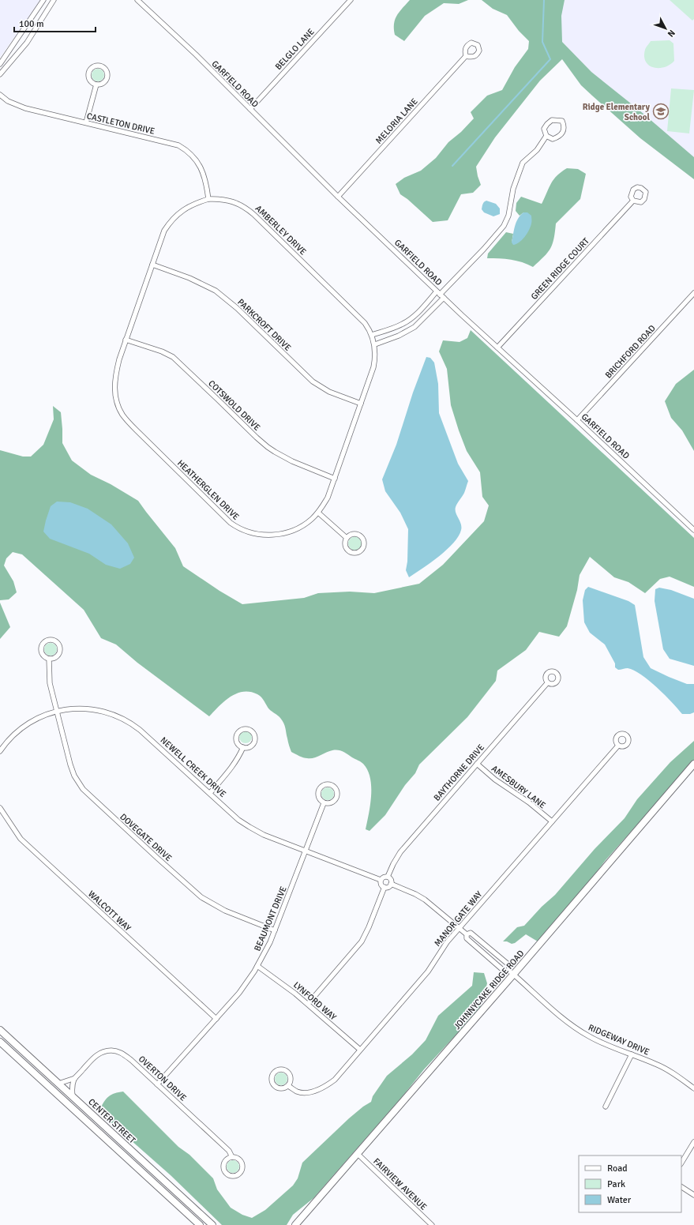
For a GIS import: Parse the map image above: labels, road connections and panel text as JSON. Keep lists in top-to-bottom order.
{
  "streets": {
    "main road": ["JOHNNYCAKE RIDGE ROAD", "CENTER STREET"],
    "street": [
      "BELGLO LANE",
      "GARFIELD ROAD",
      "MELORIA LANE",
      "CASTLETON DRIVE",
      "AMBERLEY DRIVE",
      "GREEN RIDGE COURT",
      "PARKCROFT DRIVE",
      "BRICHFORD ROAD",
      "COTSWOLD DRIVE",
      "HEATHERGLEN DRIVE",
      "NEWELL CREEK DRIVE",
      "BAYTHORNE DRIVE",
      "AMESBURY LANE",
      "DOVEGATE DRIVE",
      "WALCOTT WAY",
      "BEAUMONT DRIVE",
      "MANOR GATE WAY",
      "LYNFORD WAY",
      "RIDGEWAY DRIVE",
      "OVERTON DRIVE",
      "FAIRVIEW AVENUE"
    ]
  },
  "crossings": [
    ["BELGLO LANE", "GARFIELD ROAD"],
    ["GARFIELD ROAD", "MELORIA LANE"],
    ["GARFIELD ROAD", "GREEN RIDGE COURT"],
    ["GARFIELD ROAD", "BRICHFORD ROAD"],
    ["CASTLETON DRIVE", "AMBERLEY DRIVE"],
    ["AMBERLEY DRIVE", "PARKCROFT DRIVE"],
    ["AMBERLEY DRIVE", "COTSWOLD DRIVE"],
    ["AMBERLEY DRIVE", "HEATHERGLEN DRIVE"],
    ["PARKCROFT DRIVE", "HEATHERGLEN DRIVE"],
    ["COTSWOLD DRIVE", "HEATHERGLEN DRIVE"],
    ["NEWELL CREEK DRIVE", "BAYTHORNE DRIVE"],
    ["NEWELL CREEK DRIVE", "DOVEGATE DRIVE"],
    ["NEWELL CREEK DRIVE", "BEAUMONT DRIVE"],
    ["BAYTHORNE DRIVE", "AMESBURY LANE"],
    ["AMESBURY LANE", "MANOR GATE WAY"],
    ["DOVEGATE DRIVE", "BEAUMONT DRIVE"],
    ["WALCOTT WAY", "BEAUMONT DRIVE"],
    ["BEAUMONT DRIVE", "LYNFORD WAY"],
    ["BEAUMONT DRIVE", "OVERTON DRIVE"],
    ["MANOR GATE WAY", "LYNFORD WAY"],
    ["JOHNNYCAKE RIDGE ROAD", "RIDGEWAY DRIVE"],
    ["JOHNNYCAKE RIDGE ROAD", "FAIRVIEW AVENUE"],
    ["OVERTON DRIVE", "CENTER STREET"]
  ],
  "places": {
    "school or university": ["Ridge Elementary School"]
  },
  "legend": ["Road", "Park", "Water"],
  "scale_bar": "100 m",
  "north": "bottom right"
}
